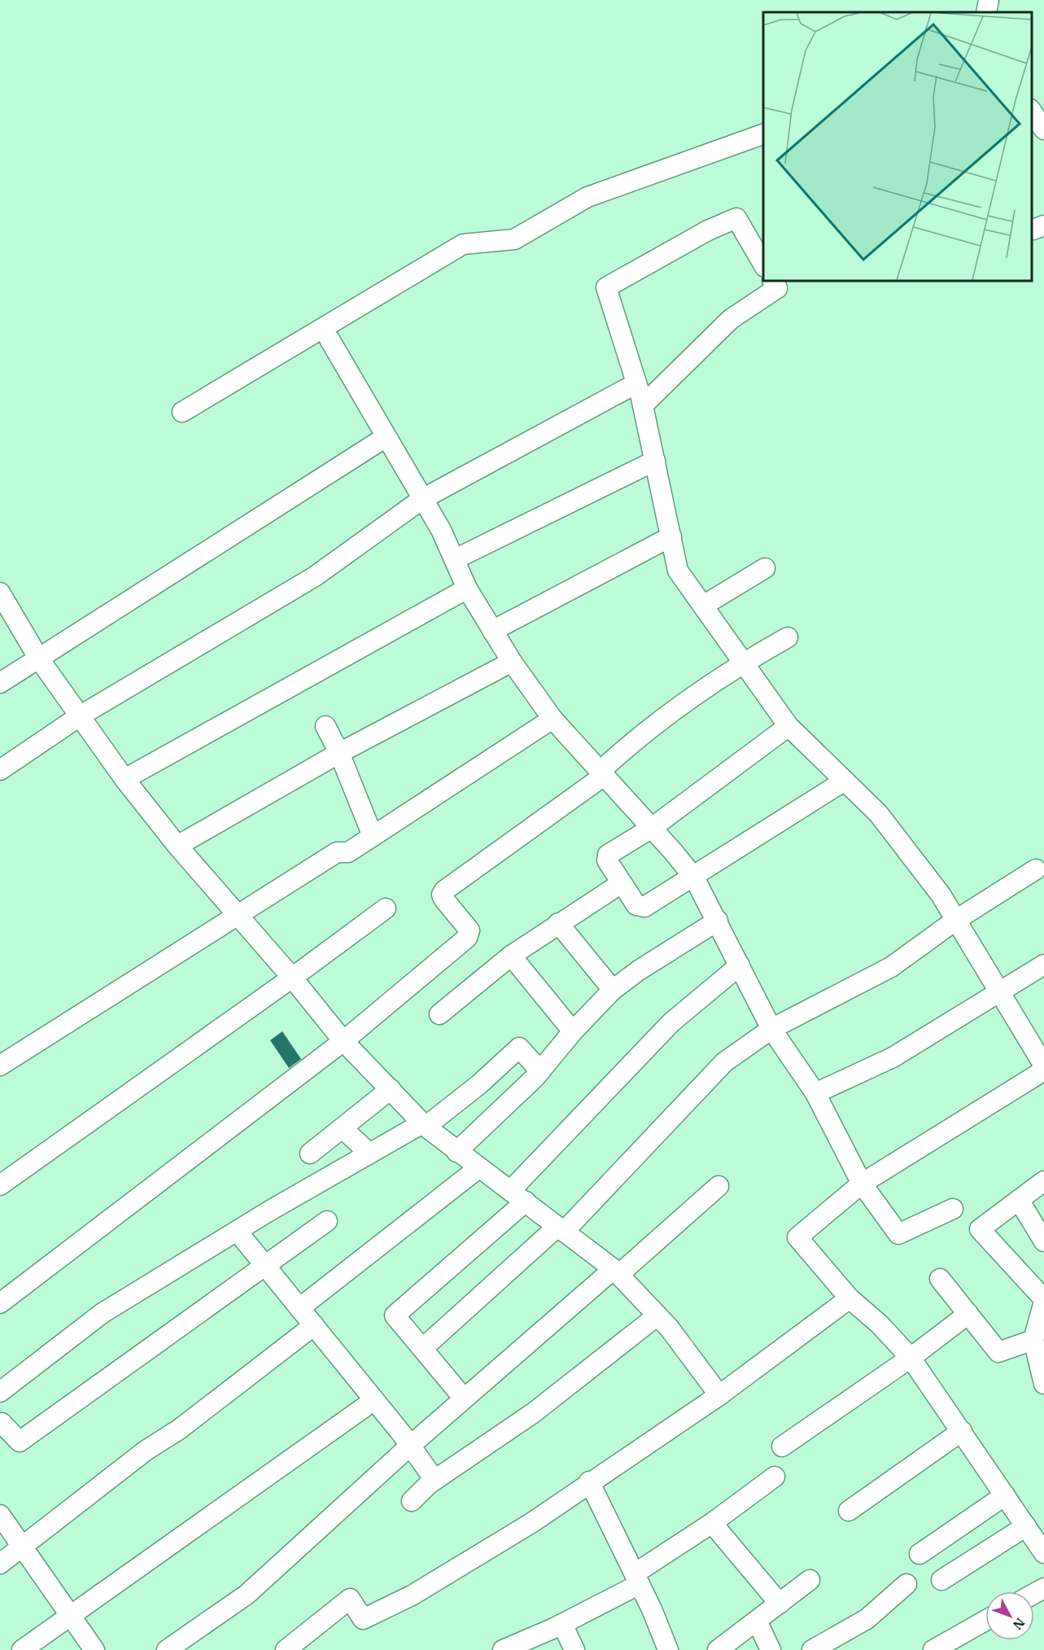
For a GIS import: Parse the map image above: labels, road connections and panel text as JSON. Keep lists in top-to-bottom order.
{
  "north": "bottom right"
}
